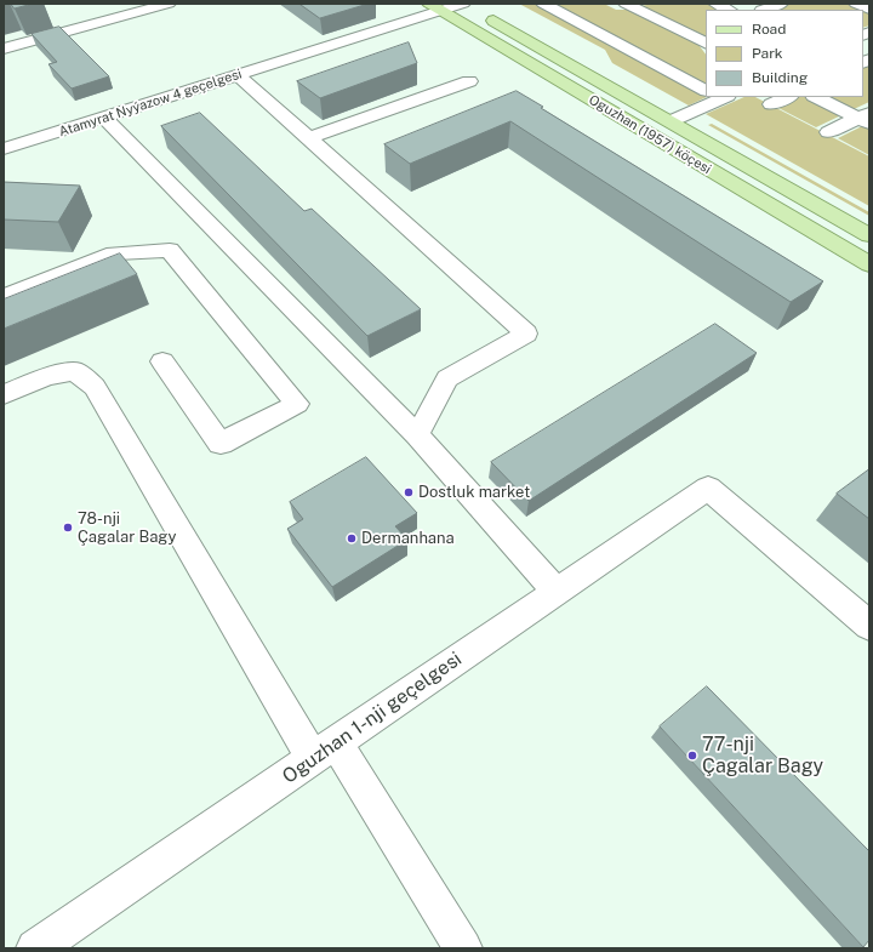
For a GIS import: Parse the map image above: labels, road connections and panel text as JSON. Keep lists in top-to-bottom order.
{
  "streets": {
    "main road": ["Oguzhan (1957) köçesi"],
    "street": ["Atamyrat Nyýazow 4 geçelgesi", "Oguzhan 1-nji geçelgesi"]
  },
  "crossings": [
    ["Atamyrat Nyýazow 4 geçelgesi", "Oguzhan (1957) köçesi"]
  ],
  "places": [
    "Dostluk market",
    "78-nji Çagalar Bagy",
    "Dermanhana",
    "77-nji Çagalar Bagy"
  ],
  "legend": ["Road", "Park", "Building"]
}
